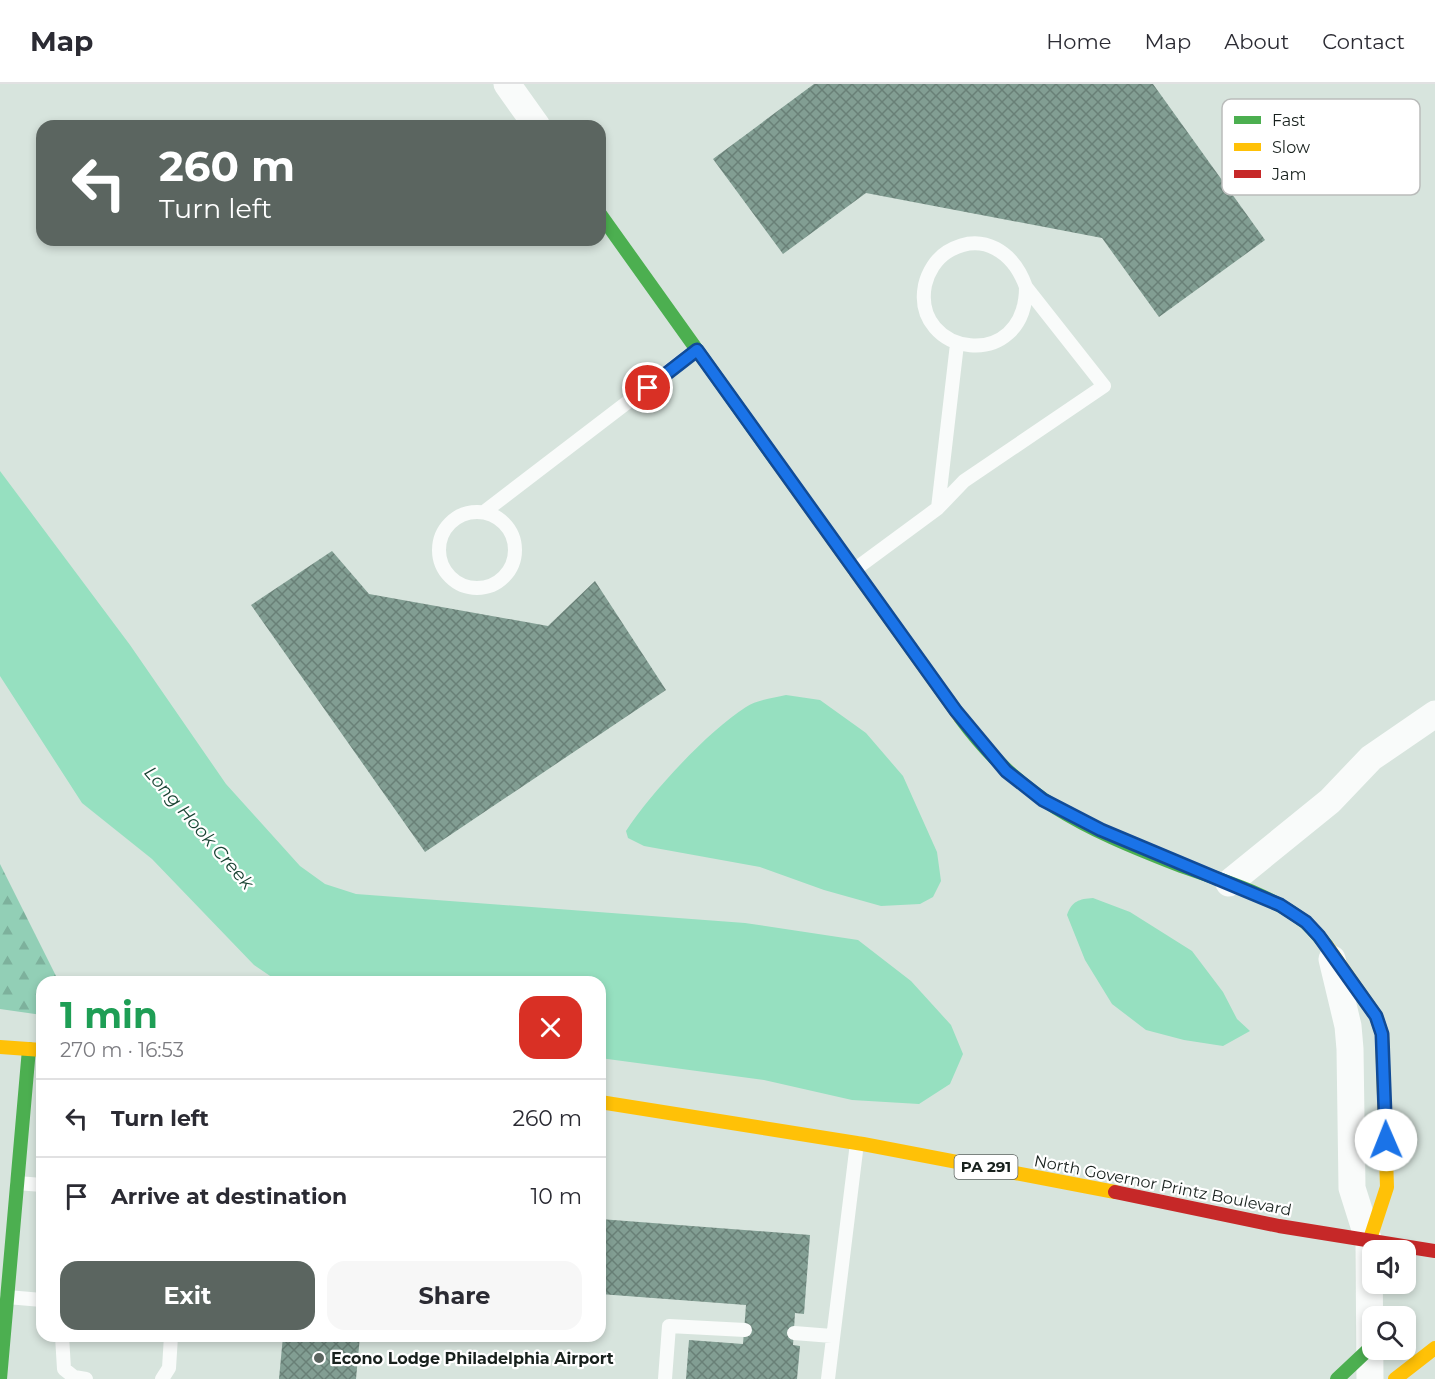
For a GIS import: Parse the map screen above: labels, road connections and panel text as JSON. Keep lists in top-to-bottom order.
{
  "streets": {
    "street": ["PA 291", "North Governor Printz Boulevard"]
  },
  "water": ["Long Hook Creek"],
  "places": ["Econo Lodge Philadelphia Airport"],
  "legend": ["Fast", "Slow", "Jam"],
  "page": {
    "header": "Map",
    "nav": [
      "Home",
      "Map",
      "About",
      "Contact"
    ],
    "turn": ["260 m", "Turn left"],
    "heading": ["1 min", "270 m · 16:53"],
    "list": [
      {
        "name": "Turn left",
        "value": "260 m"
      },
      {
        "name": "Arrive at destination",
        "value": "10 m"
      }
    ],
    "buttons": ["Exit", "Share"]
  }
}
